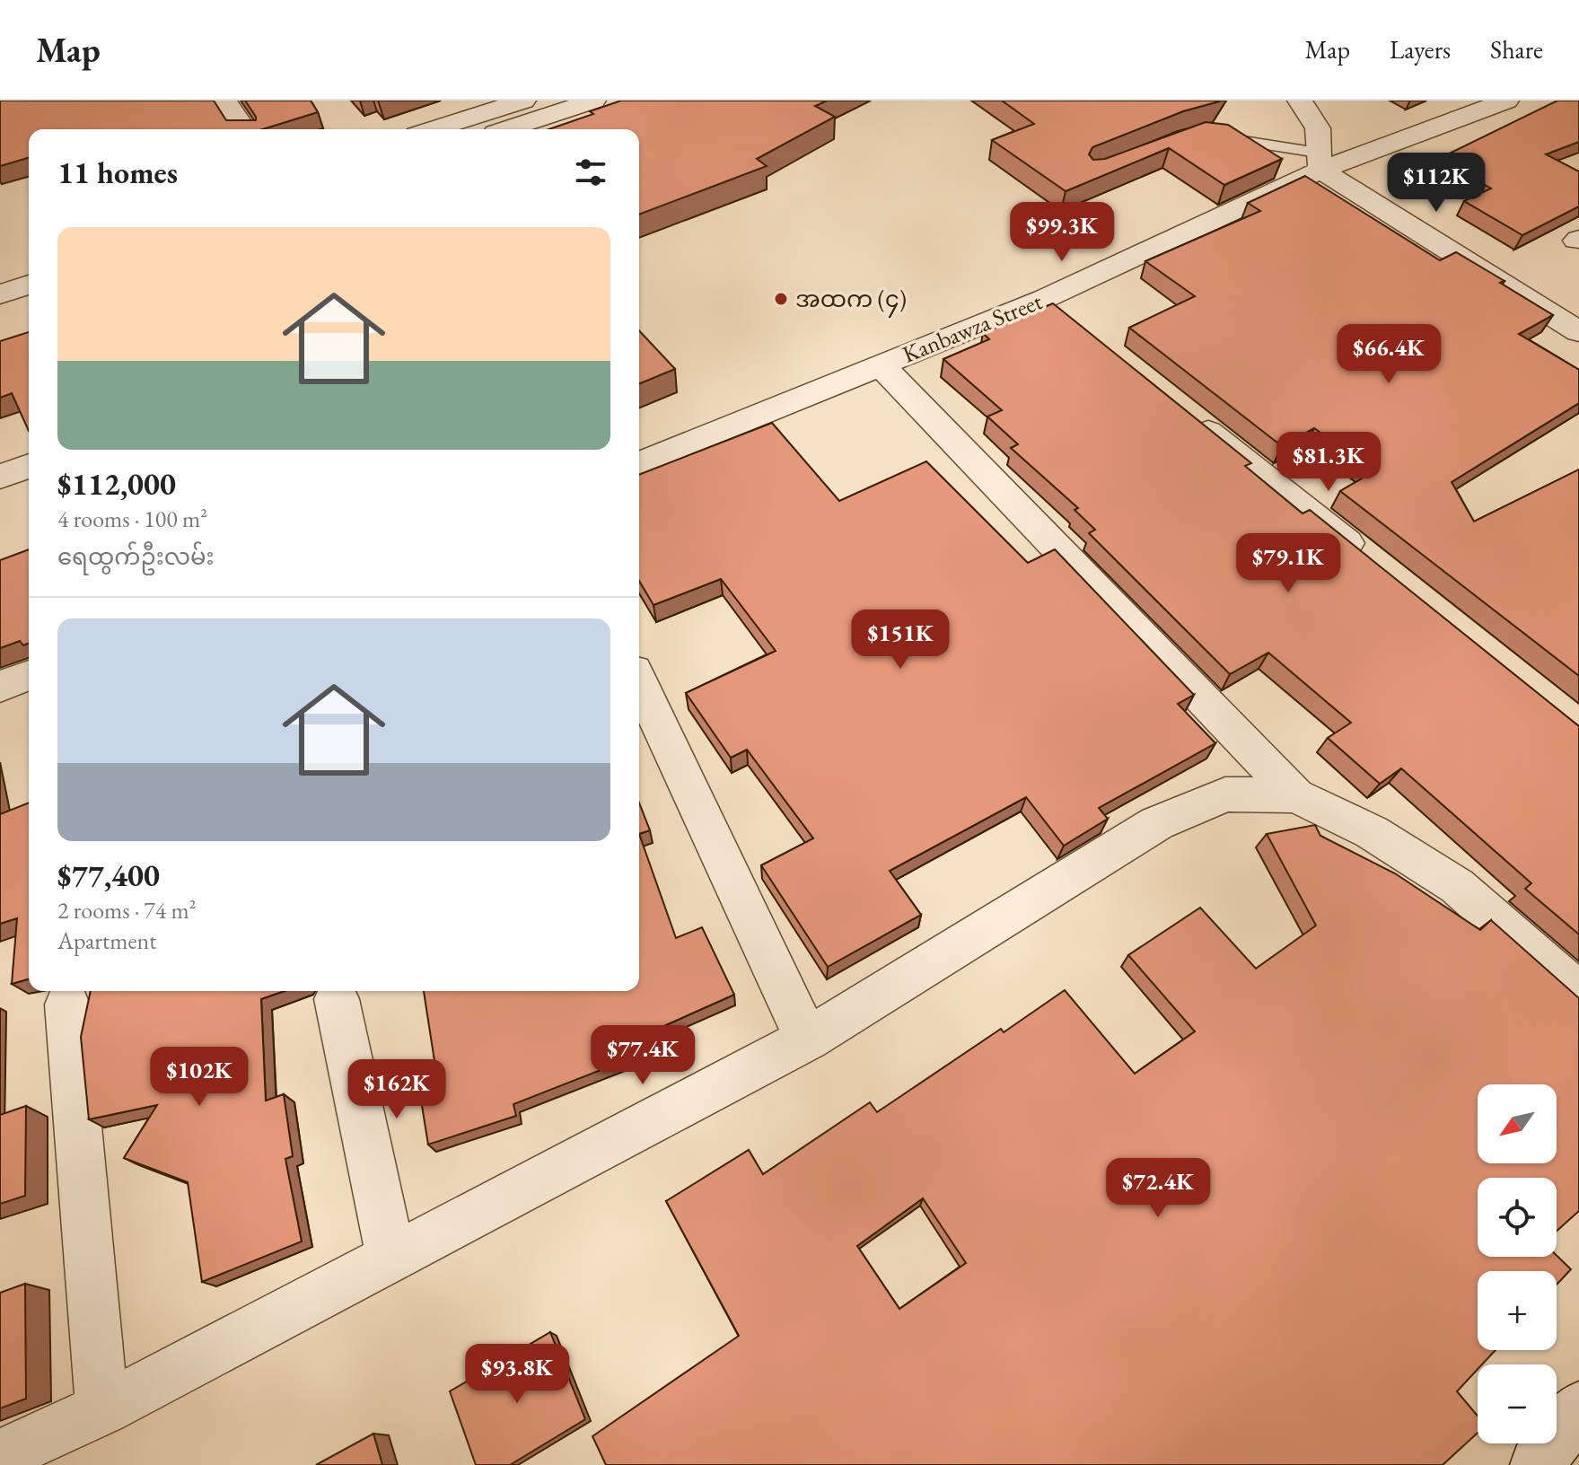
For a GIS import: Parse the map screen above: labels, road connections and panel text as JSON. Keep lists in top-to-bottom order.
{
  "streets": {
    "street": ["Kanbawza Street"]
  },
  "places": ["အထက (၄)"],
  "north": "bottom left",
  "page": {
    "header": "Map",
    "nav": ["Map", "Layers", "Share"],
    "heading": "11 homes",
    "price": [
      "$112K",
      "$99.3K",
      "$66.4K",
      "$81.3K",
      "$79.1K",
      "$151K",
      "$77.4K",
      "$102K",
      "$162K",
      "$72.4K",
      "$93.8K"
    ],
    "list": [
      {
        "name": "$112,000",
        "note": "4 rooms · 100 m² · ရေထွက်ဦးလမ်း"
      },
      {
        "name": "$77,400",
        "note": "2 rooms · 74 m² · Apartment"
      }
    ],
    "map_buttons": ["+", "−"]
  }
}
